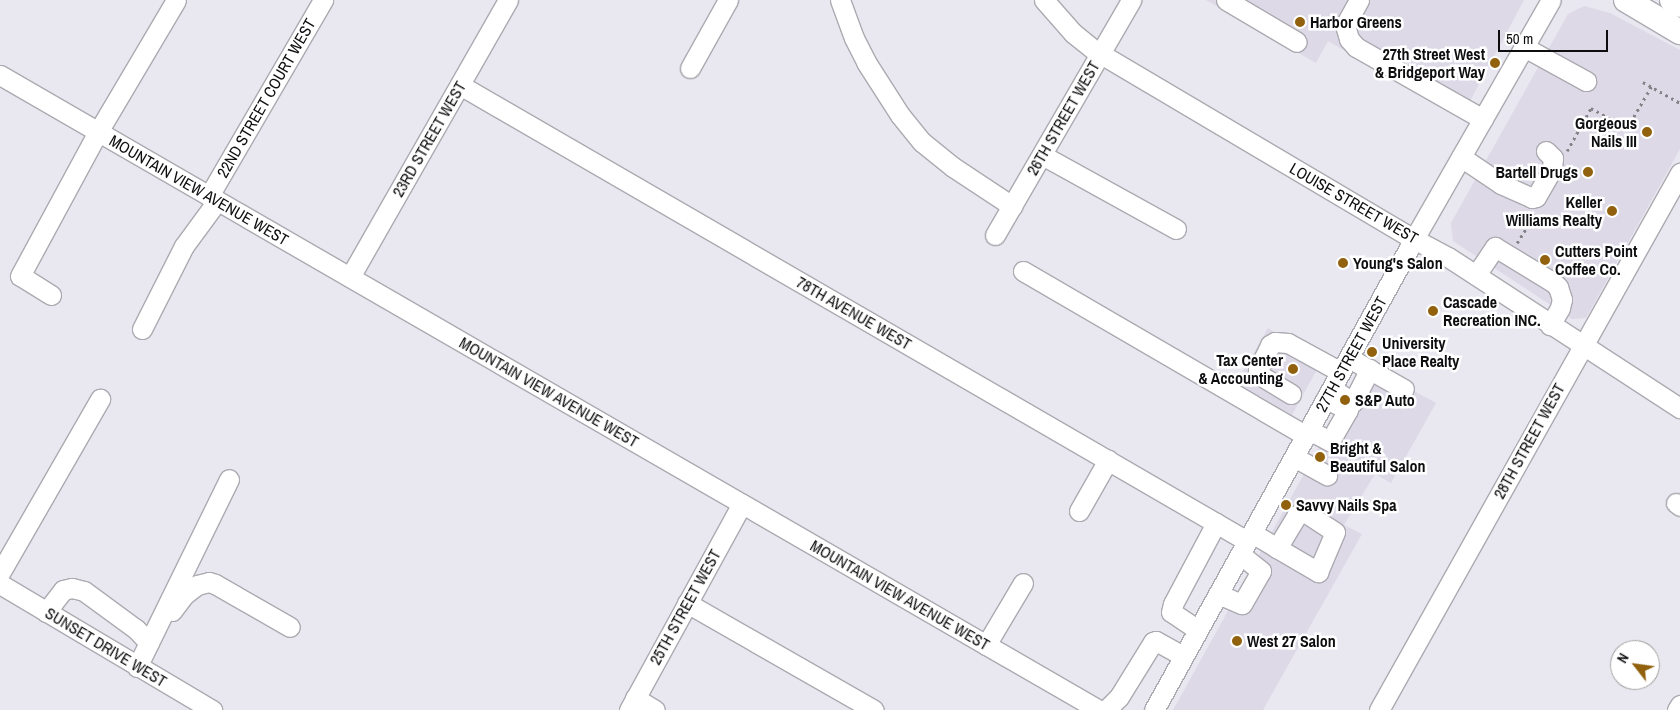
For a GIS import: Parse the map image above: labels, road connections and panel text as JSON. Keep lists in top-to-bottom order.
{
  "streets": {
    "street": [
      "22ND STREET COURT WEST",
      "26TH STREET WEST",
      "23RD STREET WEST",
      "MOUNTAIN VIEW AVENUE WEST",
      "LOUISE STREET WEST",
      "78TH AVENUE WEST",
      "27TH STREET WEST",
      "28TH STREET WEST",
      "25TH STREET WEST",
      "SUNSET DRIVE WEST"
    ]
  },
  "crossings": [
    ["22ND STREET COURT WEST", "MOUNTAIN VIEW AVENUE WEST"],
    ["26TH STREET WEST", "LOUISE STREET WEST"],
    ["23RD STREET WEST", "MOUNTAIN VIEW AVENUE WEST"],
    ["23RD STREET WEST", "78TH AVENUE WEST"],
    ["MOUNTAIN VIEW AVENUE WEST", "25TH STREET WEST"],
    ["LOUISE STREET WEST", "27TH STREET WEST"],
    ["LOUISE STREET WEST", "28TH STREET WEST"],
    ["78TH AVENUE WEST", "27TH STREET WEST"]
  ],
  "places": [
    "Harbor Greens",
    "27th Street West & Bridgeport Way",
    "Gorgeous Nails III",
    "Bartell Drugs",
    "Keller Williams Realty",
    "Cutters Point Coffee Co.",
    "Young's Salon",
    "Cascade Recreation INC.",
    "University Place Realty",
    "Tax Center & Accounting",
    "S&P Auto",
    "Bright & Beautiful Salon",
    "Savvy Nails Spa",
    "West 27 Salon"
  ],
  "scale_bar": "50 m",
  "north": "top left"
}
